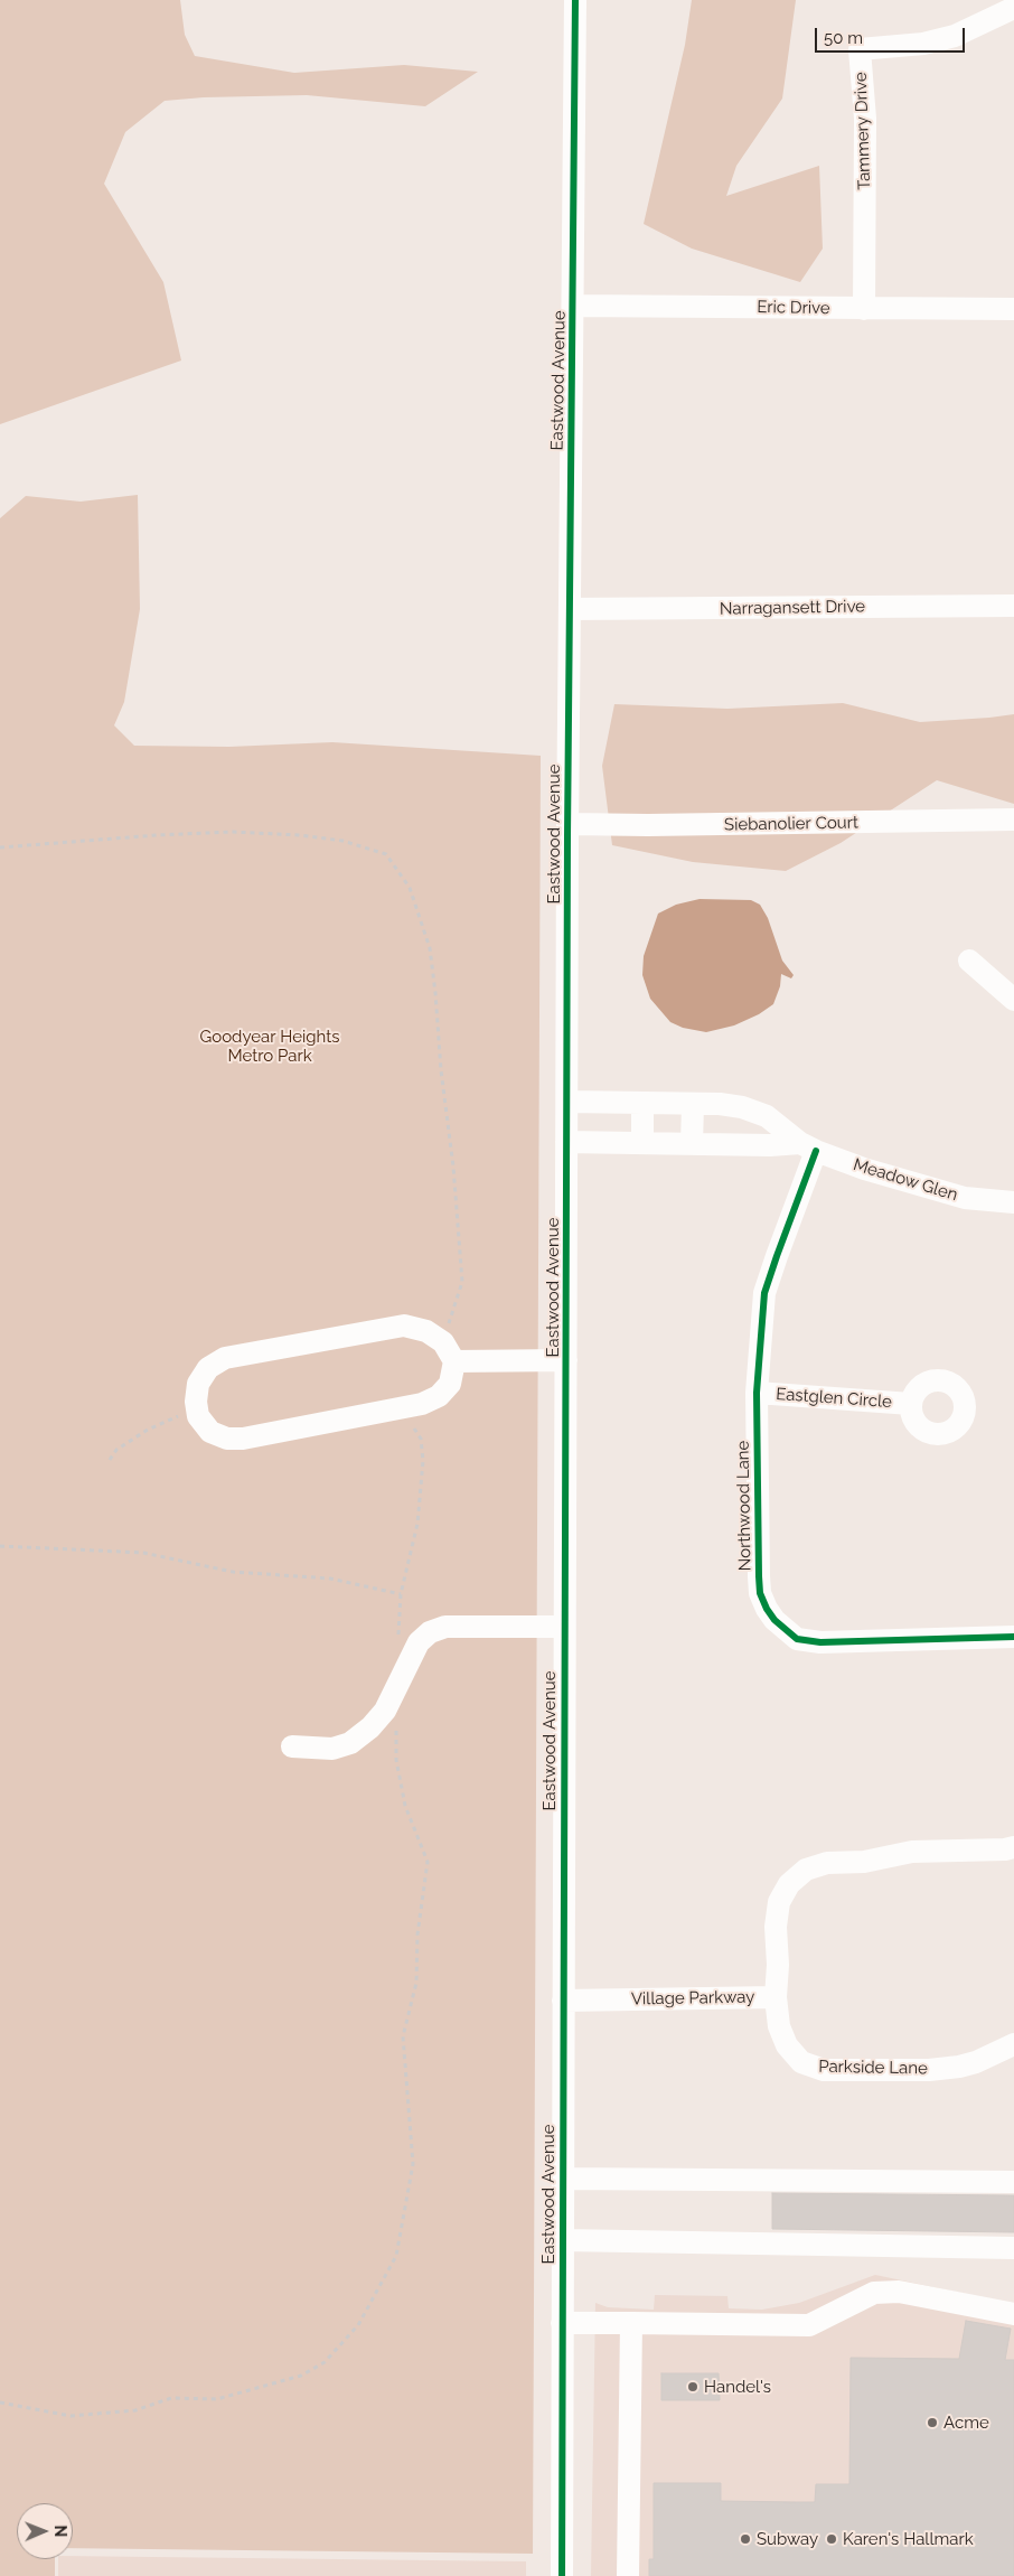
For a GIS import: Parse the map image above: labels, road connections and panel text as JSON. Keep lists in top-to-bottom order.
{
  "streets": {
    "street": [
      "Tammery Drive",
      "Eric Drive",
      "Eastwood Avenue",
      "Narragansett Drive",
      "Siebanolier Court",
      "Meadow Glen",
      "Eastglen Circle",
      "Northwood Lane",
      "Village Parkway",
      "Parkside Lane"
    ]
  },
  "crossings": [
    ["Tammery Drive", "Eric Drive"],
    ["Eric Drive", "Eastwood Avenue"],
    ["Eastwood Avenue", "Narragansett Drive"],
    ["Eastwood Avenue", "Siebanolier Court"],
    ["Eastwood Avenue", "Meadow Glen"],
    ["Eastwood Avenue", "Village Parkway"],
    ["Meadow Glen", "Northwood Lane"],
    ["Eastglen Circle", "Northwood Lane"],
    ["Village Parkway", "Parkside Lane"]
  ],
  "parks": ["Goodyear Heights Metro Park"],
  "places": [
    "Handel's",
    "Acme",
    "Subway",
    "Karen's Hallmark"
  ],
  "scale_bar": "50 m",
  "north": "right"
}
